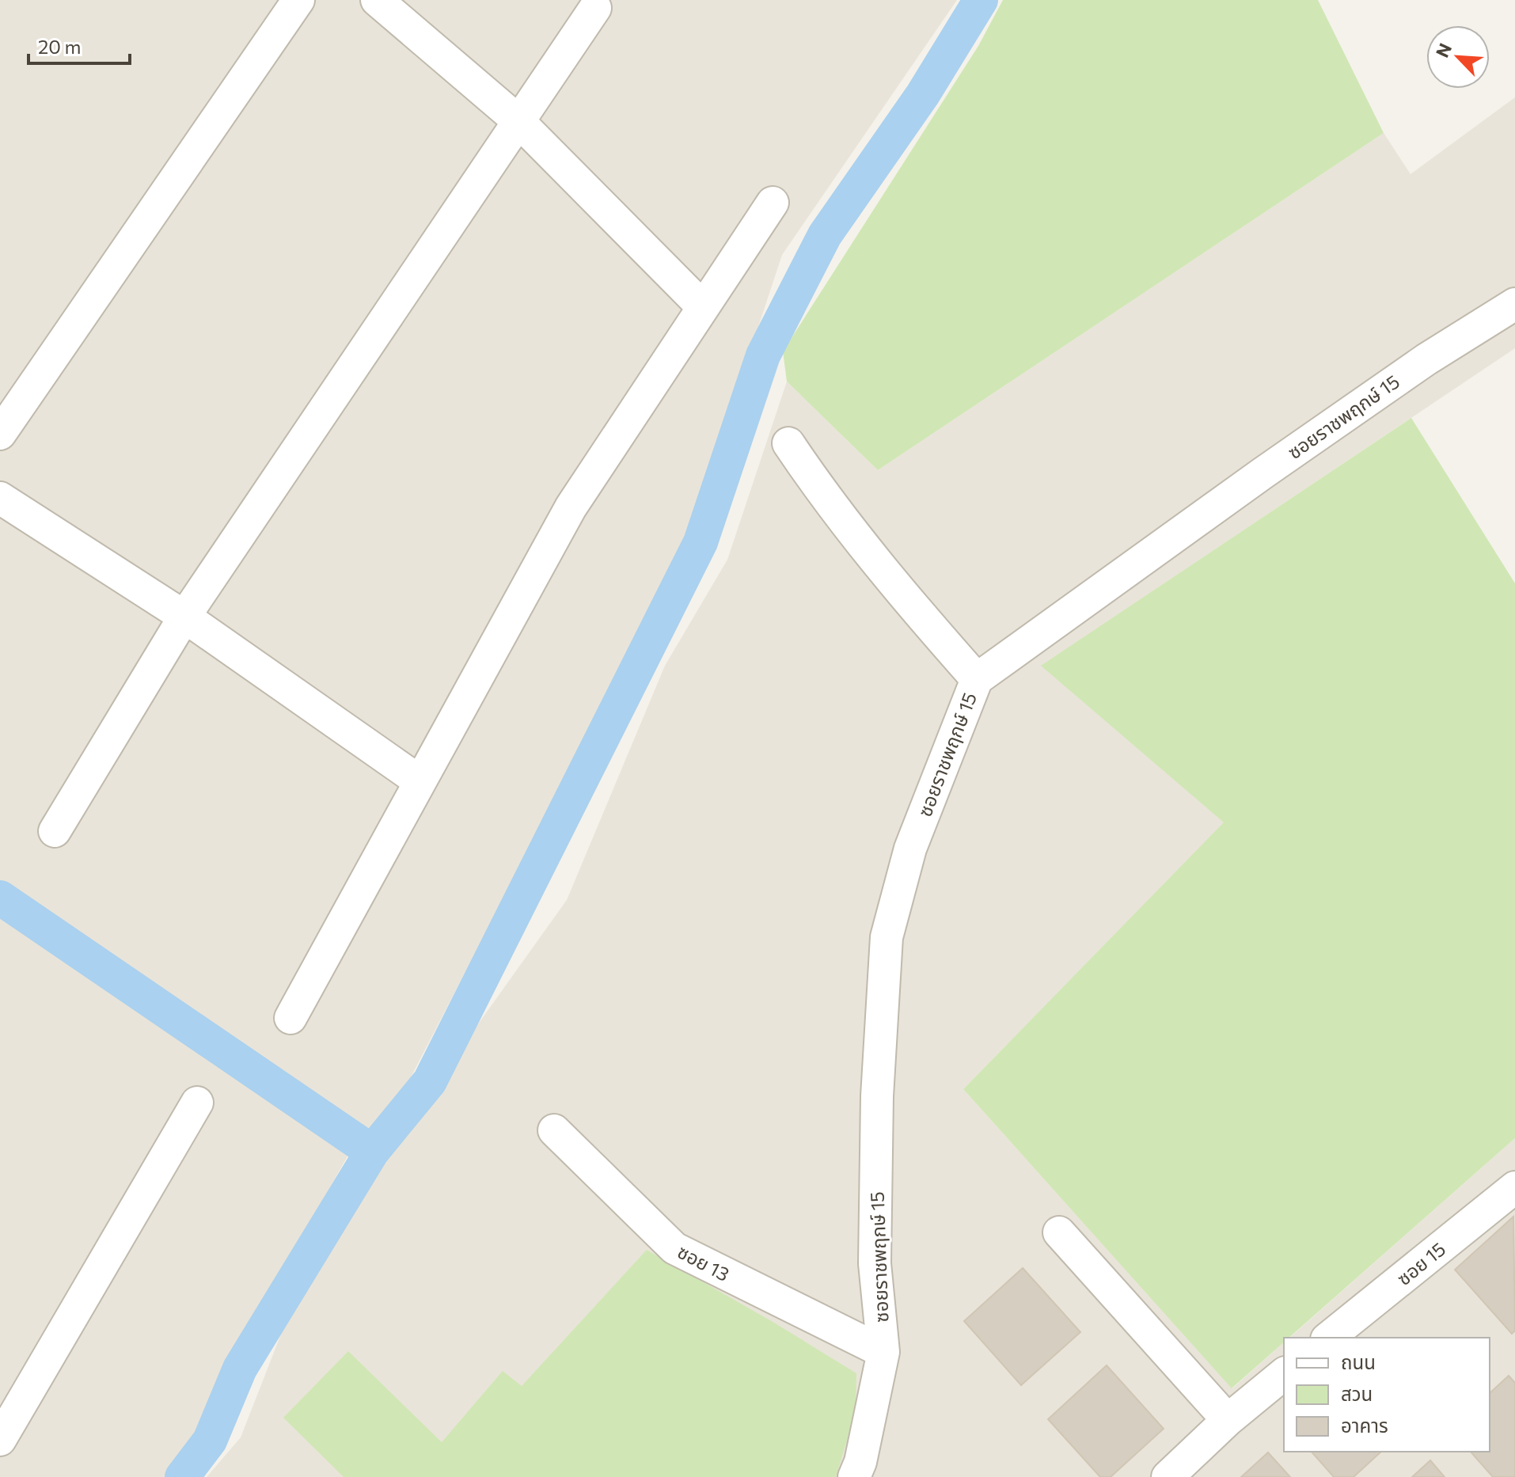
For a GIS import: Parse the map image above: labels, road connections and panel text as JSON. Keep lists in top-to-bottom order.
{
  "streets": {
    "street": ["ซอยราชพฤกษ์ 15", "ซอย 13", "ซอย 15"]
  },
  "crossings": [
    ["ซอยราชพฤกษ์ 15", "ซอย 13"]
  ],
  "legend": ["ถนน", "สวน", "อาคาร"],
  "scale_bar": "20 m",
  "north": "top left"
}
